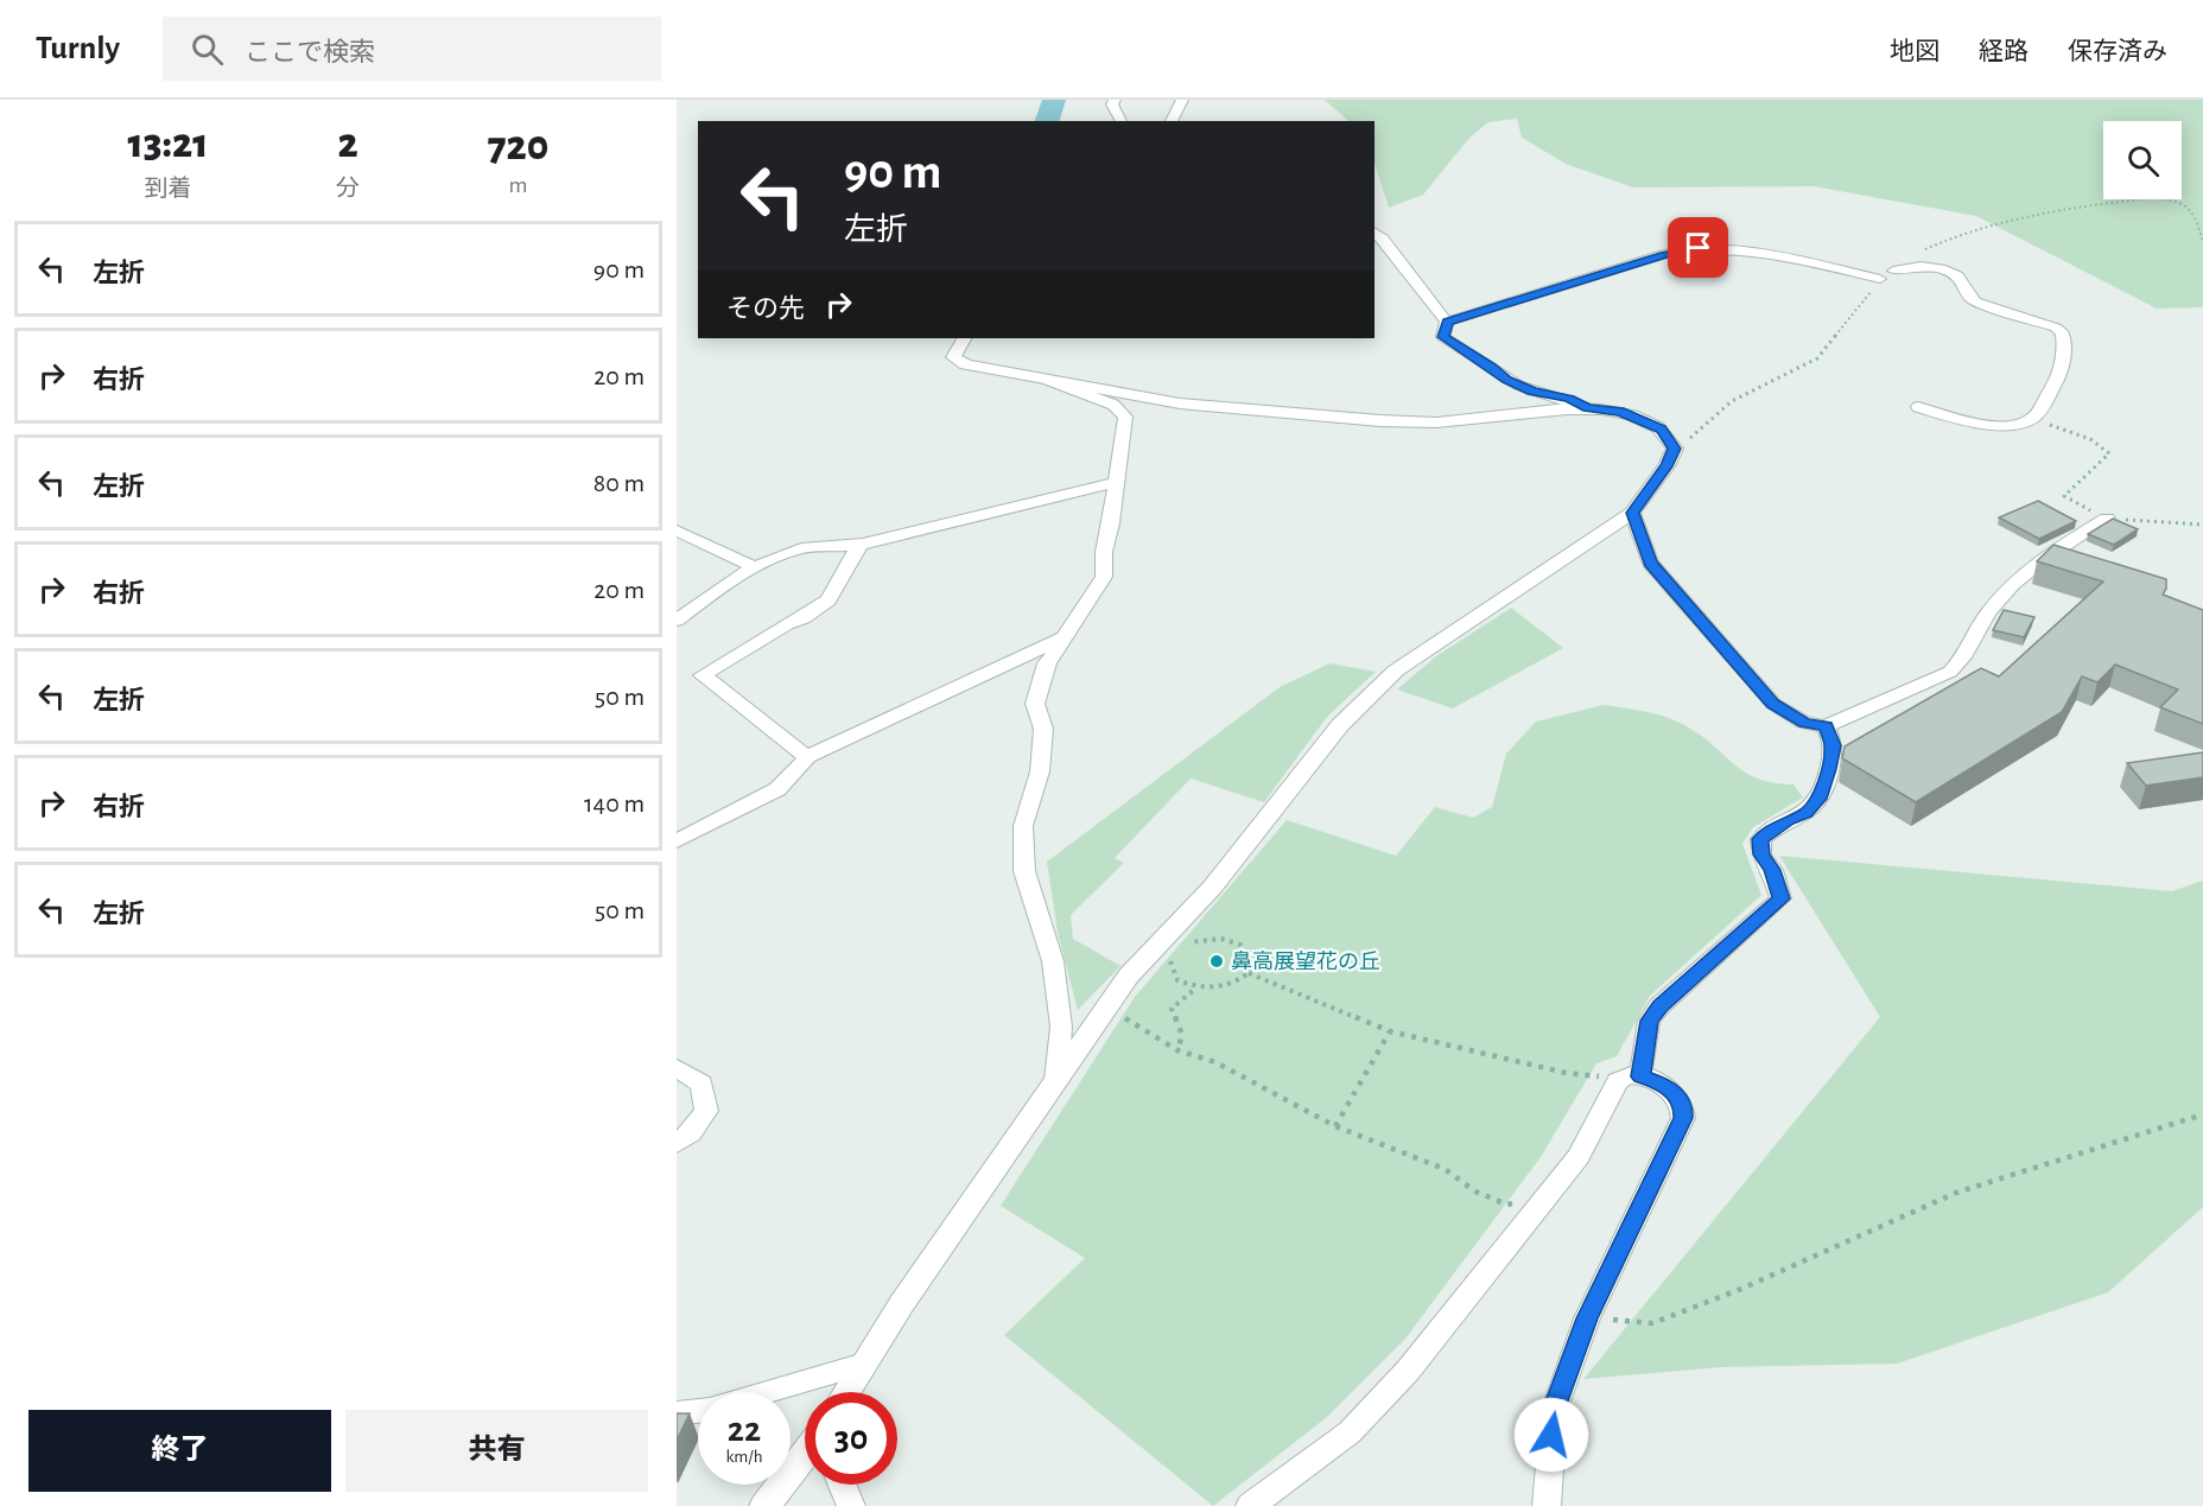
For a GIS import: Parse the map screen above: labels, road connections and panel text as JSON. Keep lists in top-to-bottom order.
{
  "places": ["鼻高展望花の丘"],
  "page": {
    "header": "Turnly",
    "search": "ここで検索",
    "nav": ["地図", "経路", "保存済み"],
    "eta": [
      "13:21",
      "到着",
      "2",
      "分",
      "720",
      "m"
    ],
    "turn": ["90 m", "左折"],
    "list": [
      {
        "name": "左折",
        "value": "90 m"
      },
      {
        "name": "右折",
        "value": "20 m"
      },
      {
        "name": "左折",
        "value": "80 m"
      },
      {
        "name": "右折",
        "value": "20 m"
      },
      {
        "name": "左折",
        "value": "50 m"
      },
      {
        "name": "右折",
        "value": "140 m"
      },
      {
        "name": "左折",
        "value": "50 m"
      }
    ],
    "then": "その先",
    "speed": "22 km/h",
    "limit": "30",
    "buttons": ["終了", "共有"]
  }
}
